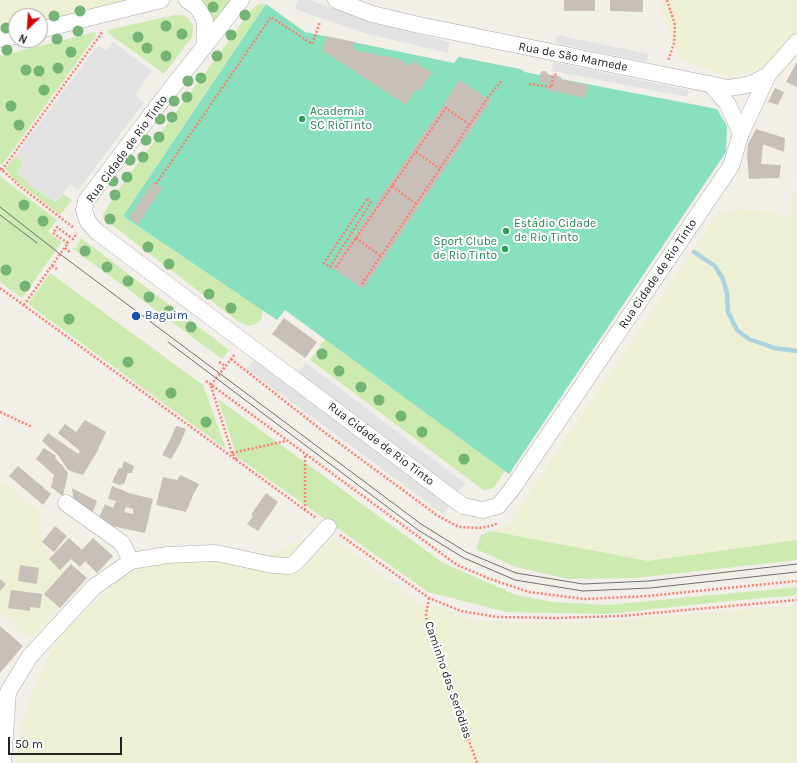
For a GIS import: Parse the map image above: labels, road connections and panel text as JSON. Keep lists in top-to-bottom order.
{
  "streets": {
    "street": ["Rua de São Mamede", "Rua Cidade de Rio Tinto"],
    "path": ["Caminho das Serôdias"]
  },
  "crossings": [
    ["Rua de São Mamede", "Rua Cidade de Rio Tinto"]
  ],
  "places": [
    "Academia SC RioTinto",
    "Estádio Cidade de Rio Tinto",
    "Sport Clube de Rio Tinto",
    "Baguim"
  ],
  "scale_bar": "50 m",
  "north": "bottom left"
}
